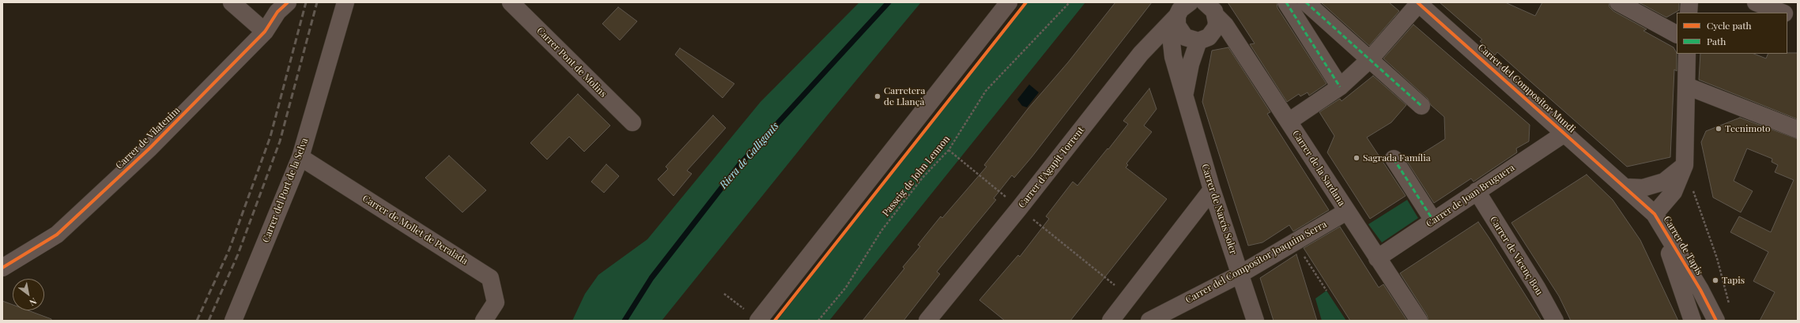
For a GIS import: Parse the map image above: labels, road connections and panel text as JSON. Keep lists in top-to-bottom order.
{
  "streets": {
    "street": [
      "Carrer Pont de Molins",
      "Carrer del Compositor Mundi",
      "Carrer de Vilatenim",
      "Carrer d'Agapit Torrent",
      "Carrer de la Sardana",
      "Carrer del Port de la Selva",
      "Carrer de Joan Bruguera",
      "Carrer de Narcís Soler",
      "Carrer de Mollet de Peralada",
      "Carrer de Tapis",
      "Carrer de Vicenç Bou",
      "Carrer del Compositor Joaquim Serra"
    ],
    "path": ["Passeig de John Lennon"]
  },
  "crossings": [
    ["Carrer del Compositor Mundi", "Carrer de Joan Bruguera"],
    ["Carrer del Compositor Mundi", "Carrer de Tapis"],
    ["Carrer d'Agapit Torrent", "Carrer de Narcís Soler"],
    ["Carrer de la Sardana", "Carrer de Joan Bruguera"],
    ["Carrer de la Sardana", "Carrer del Compositor Joaquim Serra"],
    ["Carrer del Port de la Selva", "Carrer de Mollet de Peralada"],
    ["Carrer de Joan Bruguera", "Carrer de Vicenç Bou"],
    ["Carrer de Narcís Soler", "Carrer del Compositor Joaquim Serra"]
  ],
  "water": ["Riera de Galligants"],
  "places": [
    "Carretera de Llançà",
    "Tecnimoto",
    "Sagrada Família",
    "Tapis"
  ],
  "legend": ["Cycle path", "Path"],
  "north": "bottom right"
}
